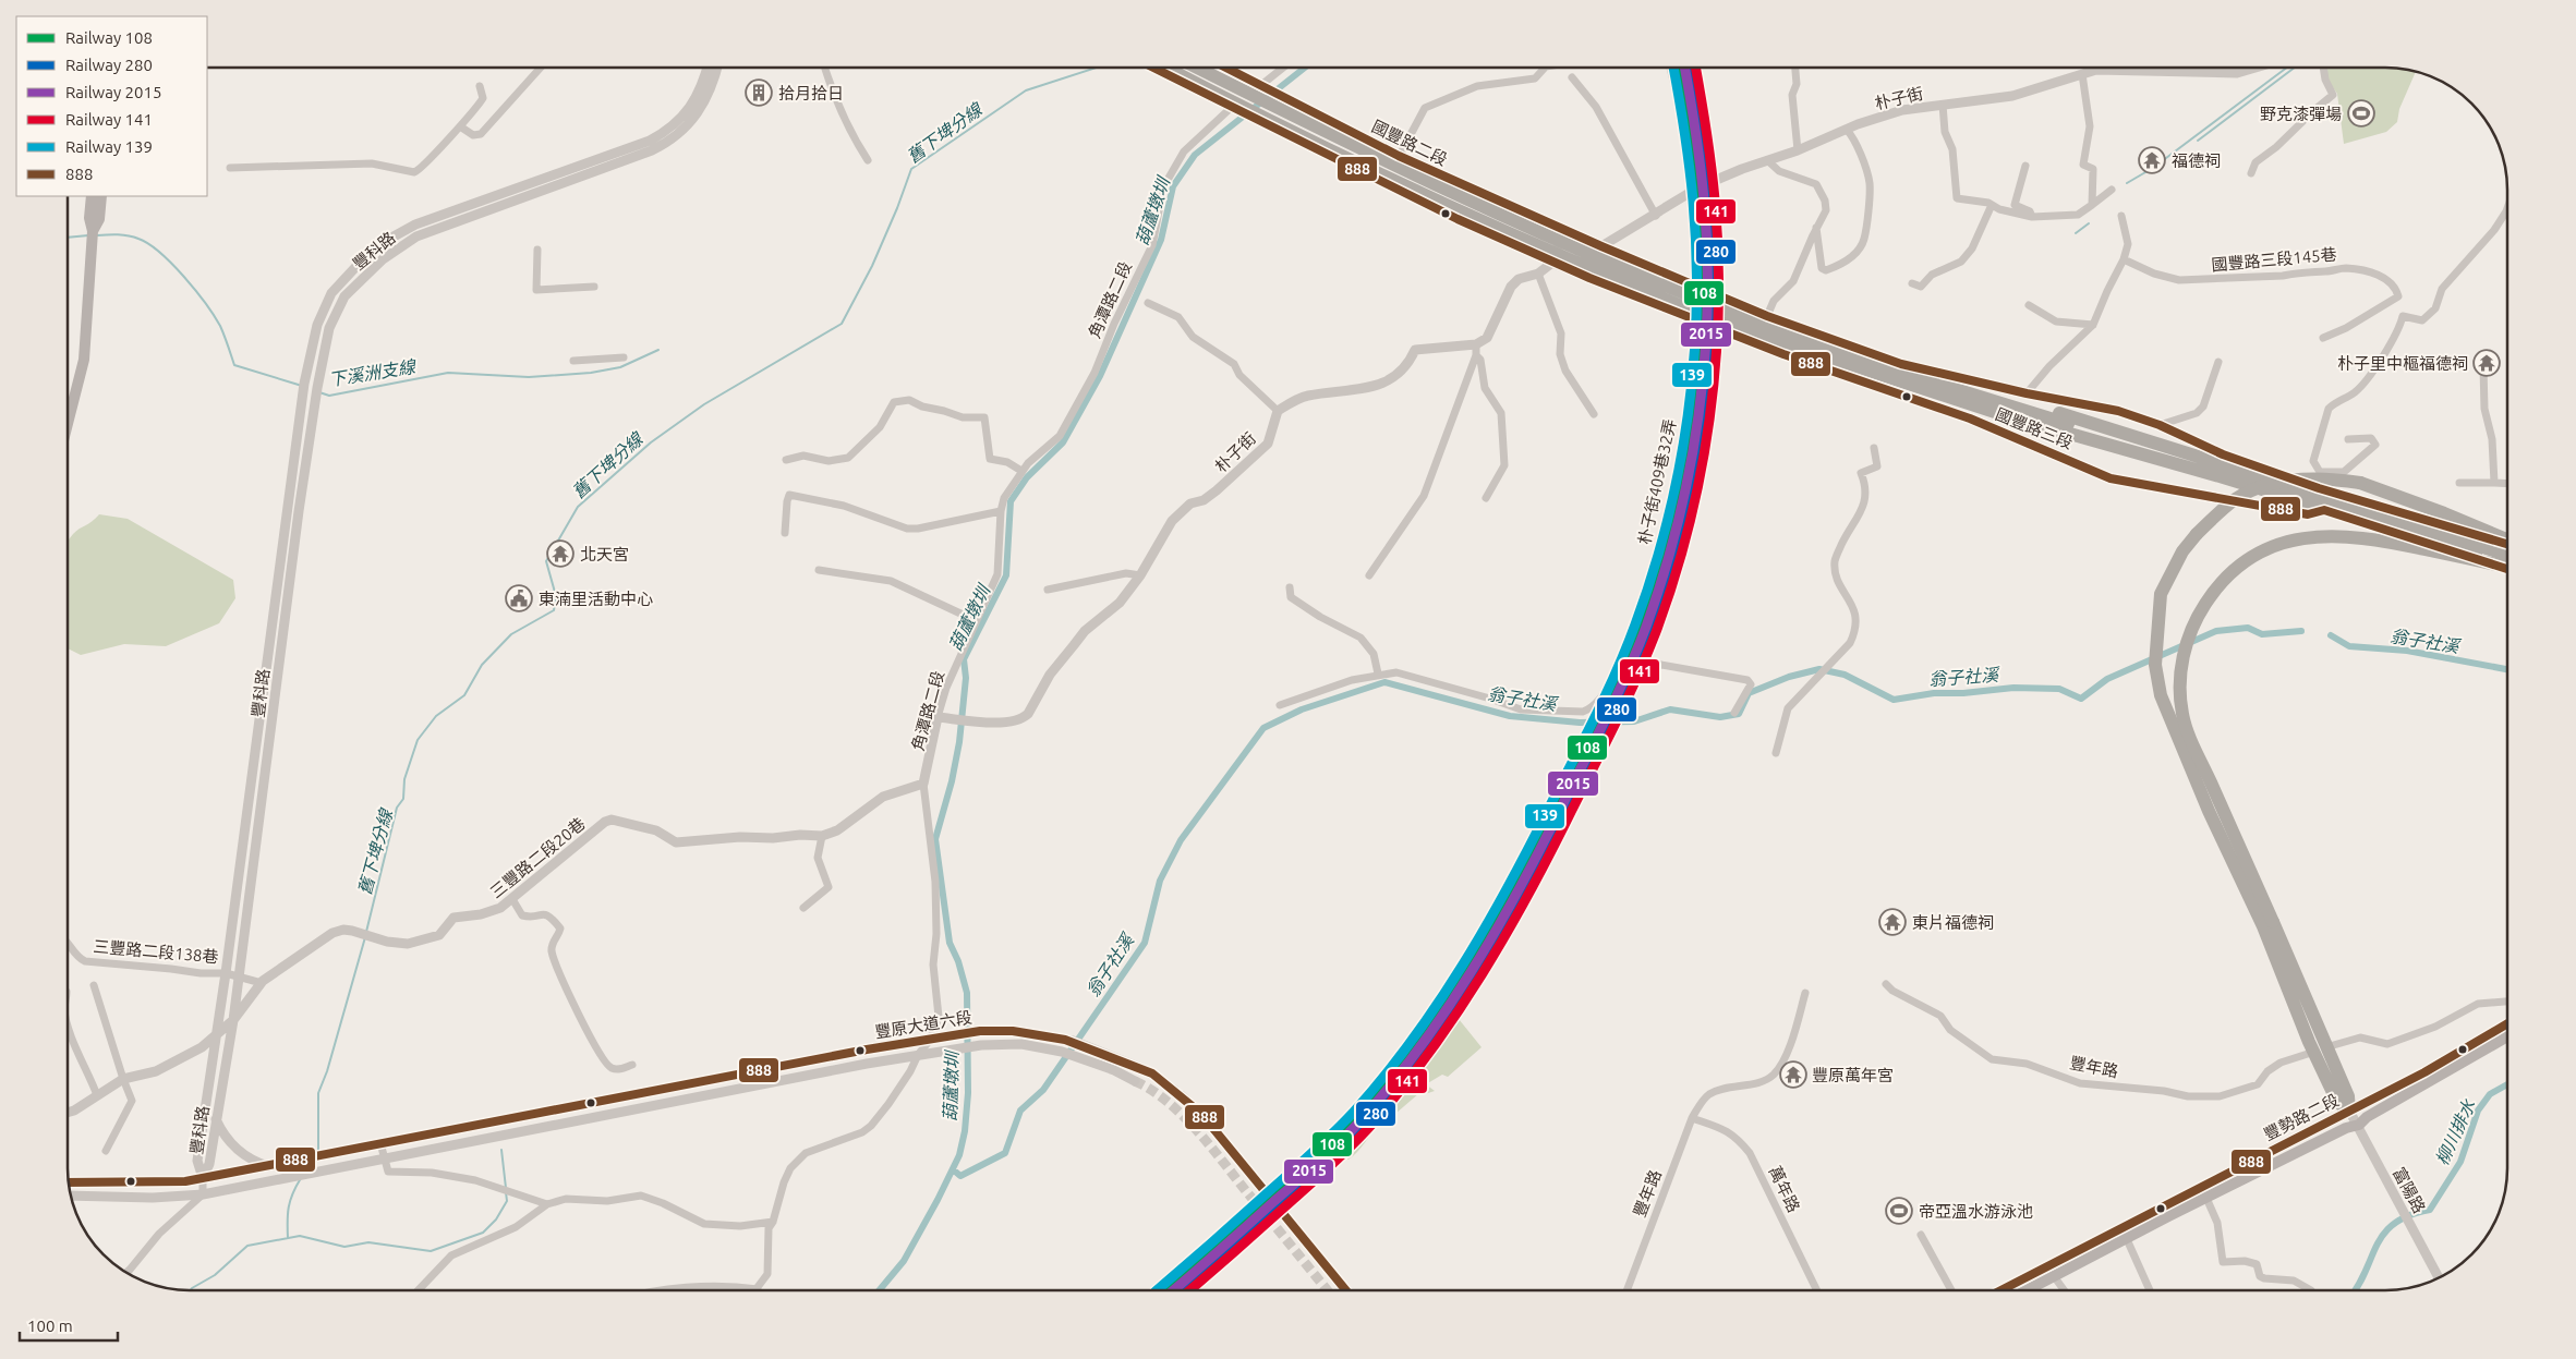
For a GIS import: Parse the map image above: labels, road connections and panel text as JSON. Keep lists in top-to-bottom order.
{
  "streets": {
    "main road": ["豐勢路二段"],
    "street": [
      "朴子街",
      "國豐路二段",
      "豐科路",
      "國豐路三段145巷",
      "角潭路二段",
      "國豐路三段",
      "朴子街409巷32弄",
      "三豐路二段20巷",
      "三豐路二段138巷",
      "豐原大道六段",
      "豐年路",
      "萬年路",
      "富陽路"
    ]
  },
  "crossings": [
    ["朴子街", "國豐路二段"],
    ["朴子街", "角潭路二段"],
    ["朴子街", "國豐路三段"],
    ["朴子街", "朴子街409巷32弄"],
    ["國豐路二段", "國豐路三段"],
    ["豐科路", "三豐路二段20巷"],
    ["豐科路", "三豐路二段138巷"],
    ["豐科路", "豐原大道六段"],
    ["角潭路二段", "三豐路二段20巷"],
    ["角潭路二段", "豐原大道六段"],
    ["國豐路三段", "朴子街409巷32弄"],
    ["三豐路二段20巷", "三豐路二段138巷"],
    ["豐年路", "萬年路"],
    ["豐勢路二段", "富陽路"]
  ],
  "water": [
    "舊下埤分線",
    "葫蘆墩圳",
    "下溪洲支線",
    "翁子社溪",
    "柳川排水"
  ],
  "places": {
    "building": ["拾月拾日"],
    "sports": ["野克漆彈場", "帝亞溫水游泳池"],
    "temple": [
      "福德祠",
      "朴子里中樞福德祠",
      "北天宮",
      "東片福德祠",
      "豐原萬年宮"
    ],
    "public building": ["東湳里活動中心"]
  },
  "lines": [
    "rail line 108",
    "rail line 280",
    "rail line 2015",
    "rail line 141",
    "rail line 139",
    "transit line 888"
  ],
  "legend": [
    "Railway 108",
    "Railway 280",
    "Railway 2015",
    "Railway 141",
    "Railway 139",
    "888"
  ],
  "scale_bar": "100 m"
}
